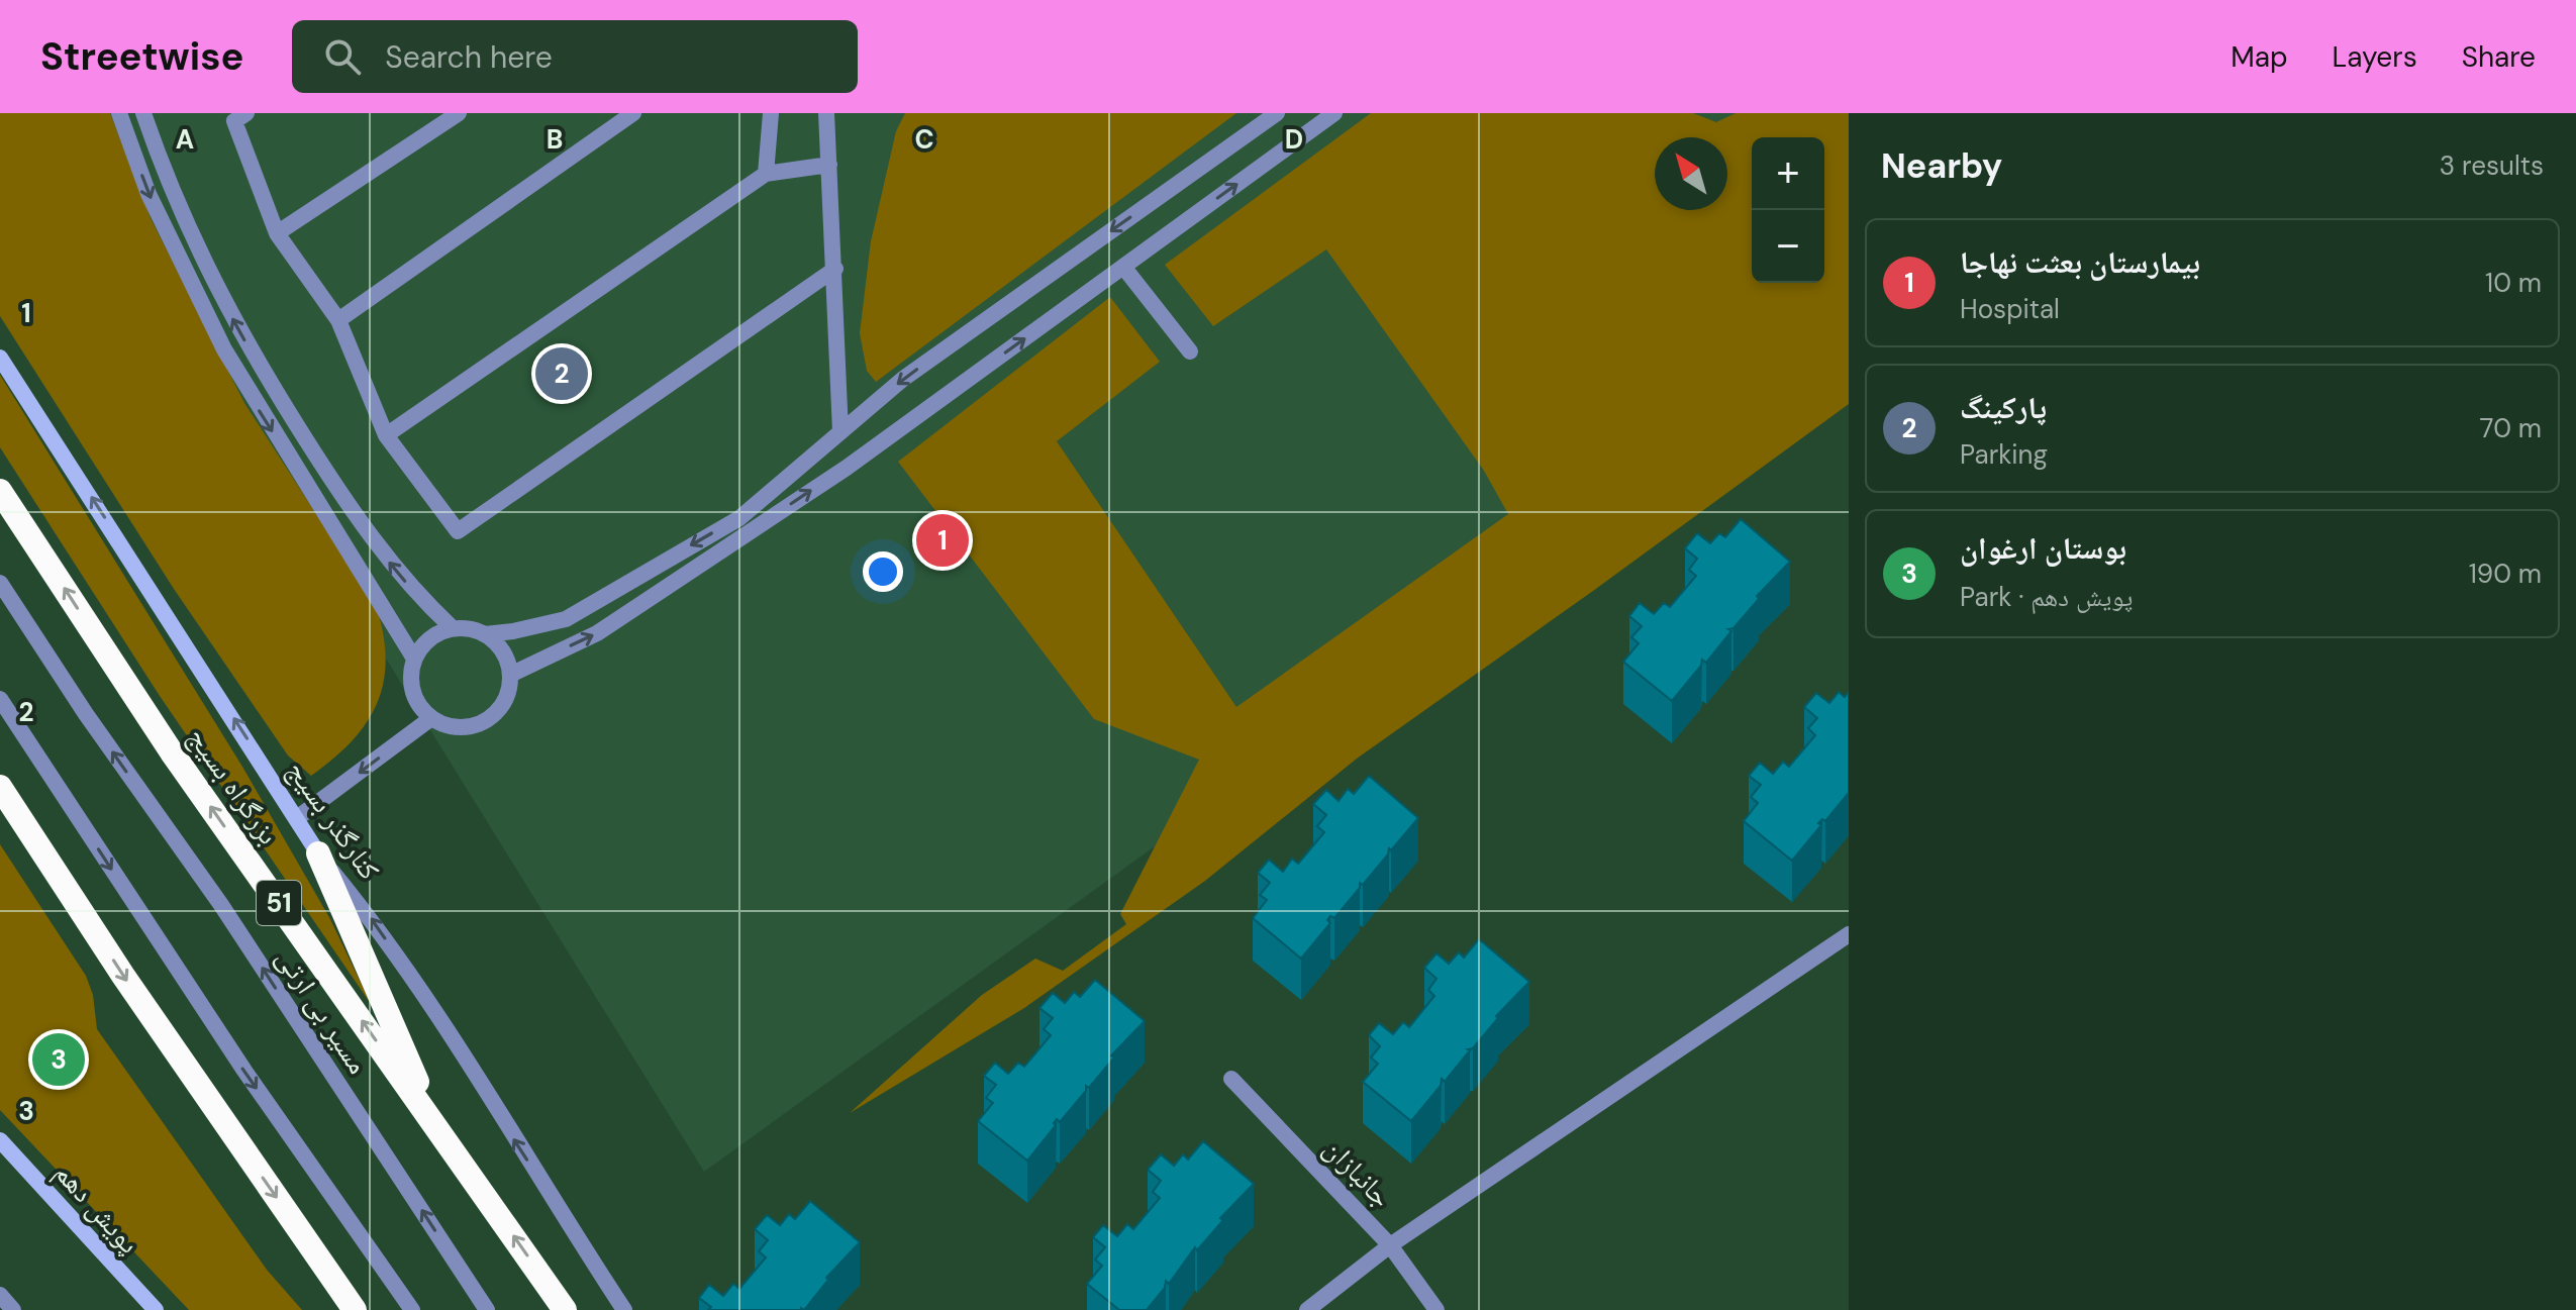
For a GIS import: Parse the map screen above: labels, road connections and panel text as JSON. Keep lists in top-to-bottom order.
{
  "streets": {
    "highway": ["بزرگراه بسیج", "51"],
    "main road": ["کنارگذر بسیج", "پویش دهم"],
    "street": ["مسیر بی ارتی", "جانبازان"]
  },
  "one_way": ["کنارگذر بسیج"],
  "north": "top left",
  "page": {
    "header": "Streetwise",
    "search": "Search here",
    "nav": ["Map", "Layers", "Share"],
    "heading": ["Nearby", "3 results"],
    "map_buttons": ["+", "−"],
    "list": [
      {
        "mark": "1",
        "name": "بیمارستان بعثت نهاجا",
        "note": "Hospital",
        "value": "10 m"
      },
      {
        "mark": "2",
        "name": "پارکینگ",
        "note": "Parking",
        "value": "70 m"
      },
      {
        "mark": "3",
        "name": "بوستان ارغوان",
        "note": "Park · پویش دهم",
        "value": "190 m"
      }
    ],
    "pins": ["2", "1", "3"]
  },
  "grid": {
    "columns": [
      "A",
      "B",
      "C",
      "D"
    ],
    "rows": ["1", "2", "3"]
  }
}
